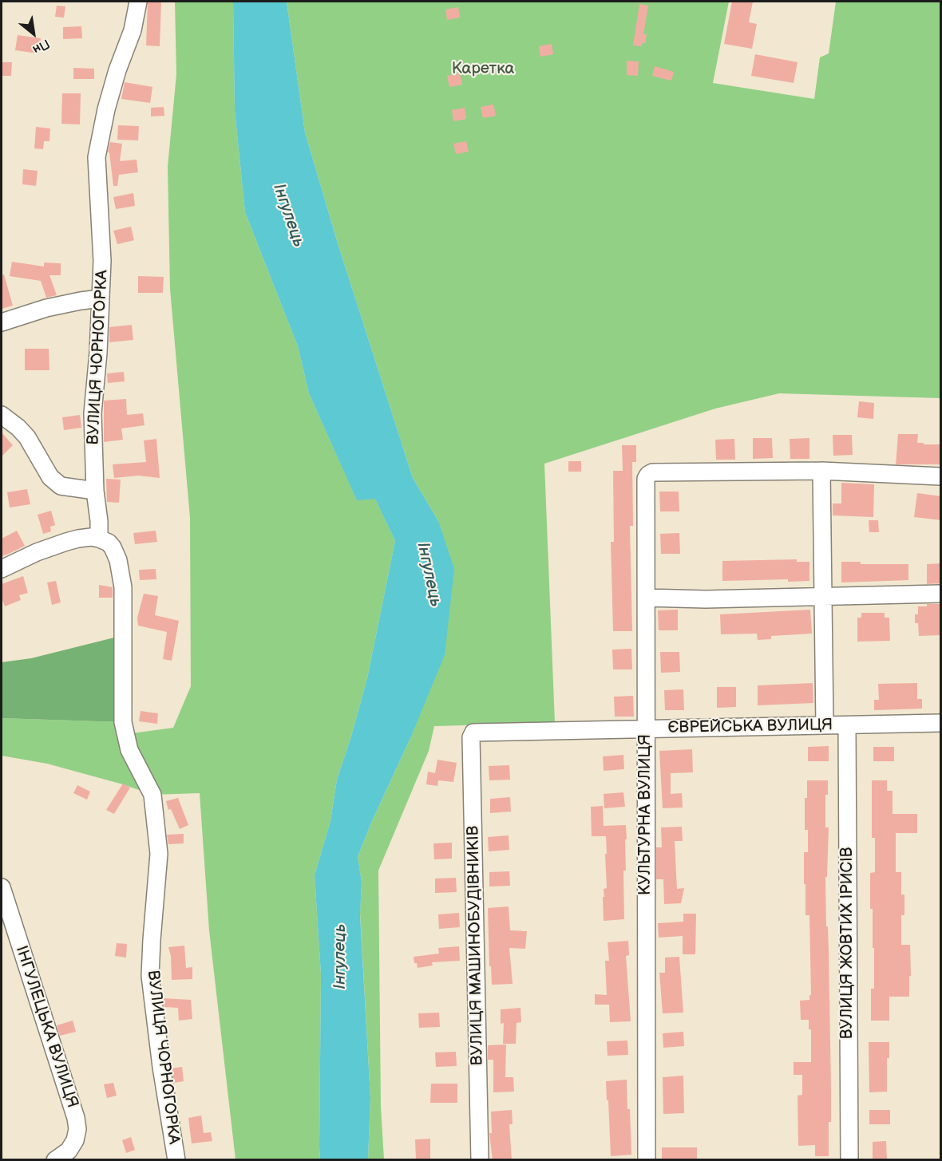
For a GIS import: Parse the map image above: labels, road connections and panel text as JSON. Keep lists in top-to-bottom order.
{
  "streets": {
    "street": [
      "ВУЛИЦЯ ЧОРНОГОРКА",
      "ЄВРЕЙСЬКА ВУЛИЦЯ",
      "КУЛЬТУРНА ВУЛИЦЯ",
      "ВУЛИЦЯ ЖОВТИХ ІРИСІВ",
      "ВУЛИЦЯ МАШИНОБУДІВНИКІВ",
      "ІНГУЛЕЦЬКА ВУЛИЦЯ"
    ]
  },
  "crossings": [
    ["ЄВРЕЙСЬКА ВУЛИЦЯ", "КУЛЬТУРНА ВУЛИЦЯ"],
    ["ЄВРЕЙСЬКА ВУЛИЦЯ", "ВУЛИЦЯ ЖОВТИХ ІРИСІВ"],
    ["ЄВРЕЙСЬКА ВУЛИЦЯ", "ВУЛИЦЯ МАШИНОБУДІВНИКІВ"]
  ],
  "water": ["Інгулець"],
  "parks": ["Каретка"],
  "north": "bottom right"
}
